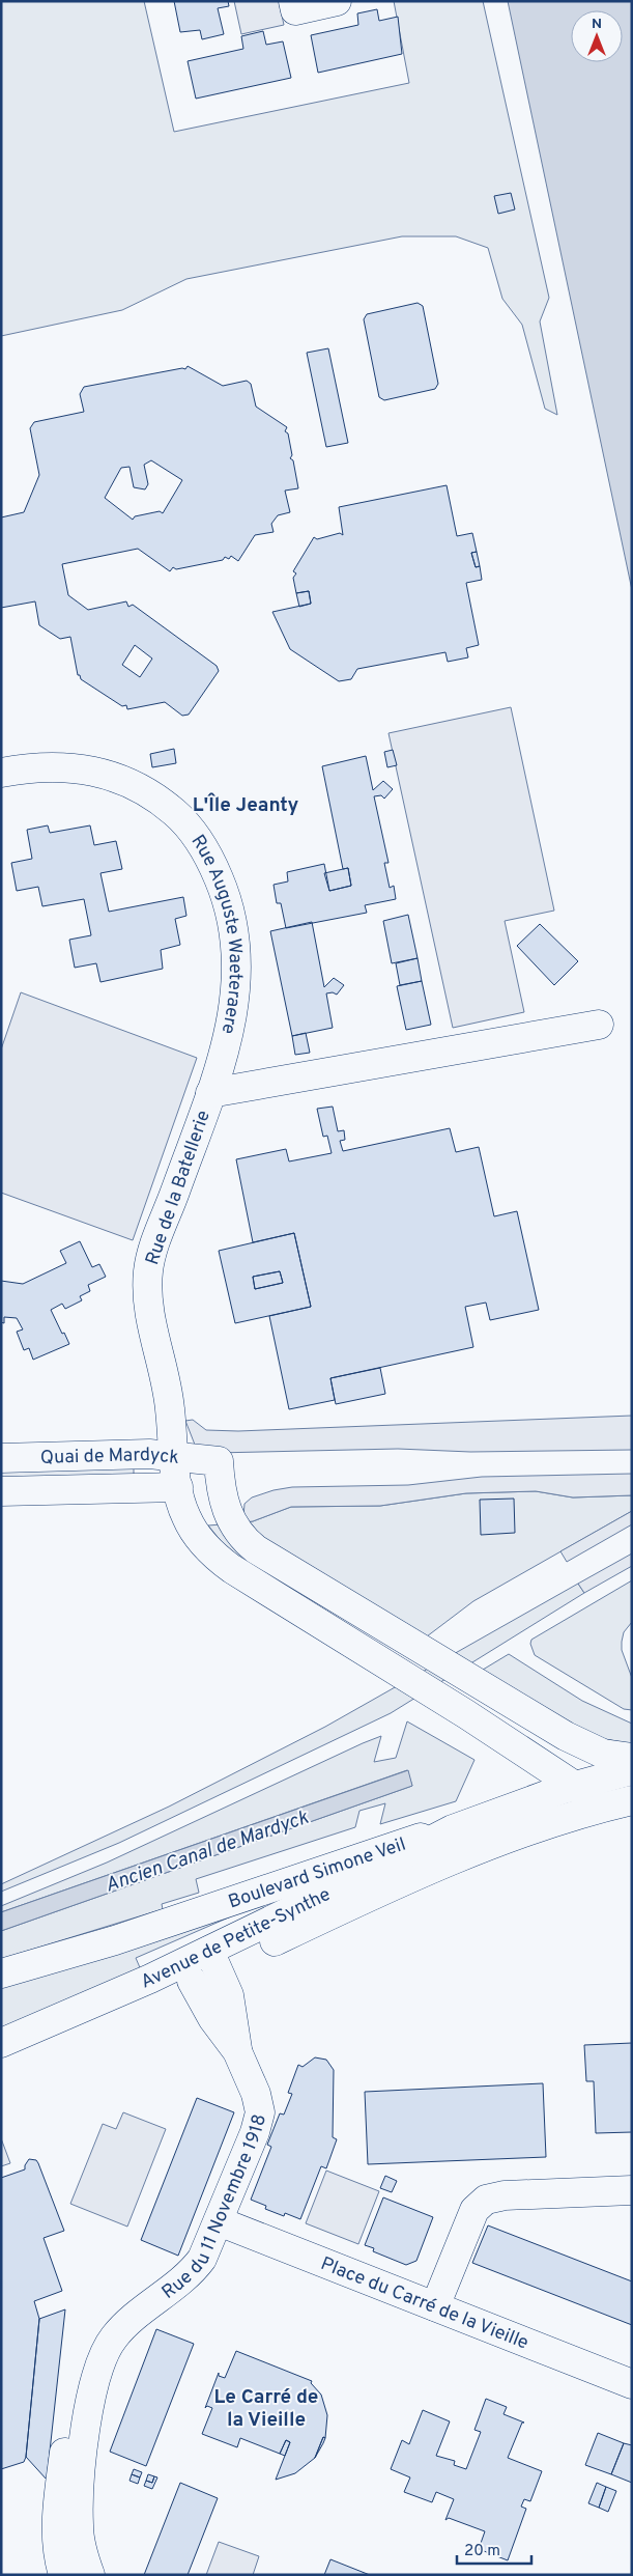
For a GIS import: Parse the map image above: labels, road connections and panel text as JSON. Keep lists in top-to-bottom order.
{
  "streets": {
    "street": [
      "Rue Auguste Waeteraere",
      "Rue de la Batellerie",
      "Quai de Mardyck",
      "Boulevard Simone Veil",
      "Avenue de Petite-Synthe",
      "Rue du 11 Novembre 1918",
      "Place du Carré de la Vieille"
    ]
  },
  "crossings": [
    ["Rue Auguste Waeteraere", "Rue de la Batellerie"],
    ["Rue de la Batellerie", "Quai de Mardyck"],
    ["Rue de la Batellerie", "Boulevard Simone Veil"],
    ["Boulevard Simone Veil", "Avenue de Petite-Synthe"],
    ["Boulevard Simone Veil", "Rue du 11 Novembre 1918"],
    ["Avenue de Petite-Synthe", "Rue du 11 Novembre 1918"],
    ["Rue du 11 Novembre 1918", "Place du Carré de la Vieille"]
  ],
  "districts": ["L'Île Jeanty", "Le Carré de la Vieille"],
  "water": ["Ancien Canal de Mardyck"],
  "scale_bar": "20 m",
  "north": "top"
}
